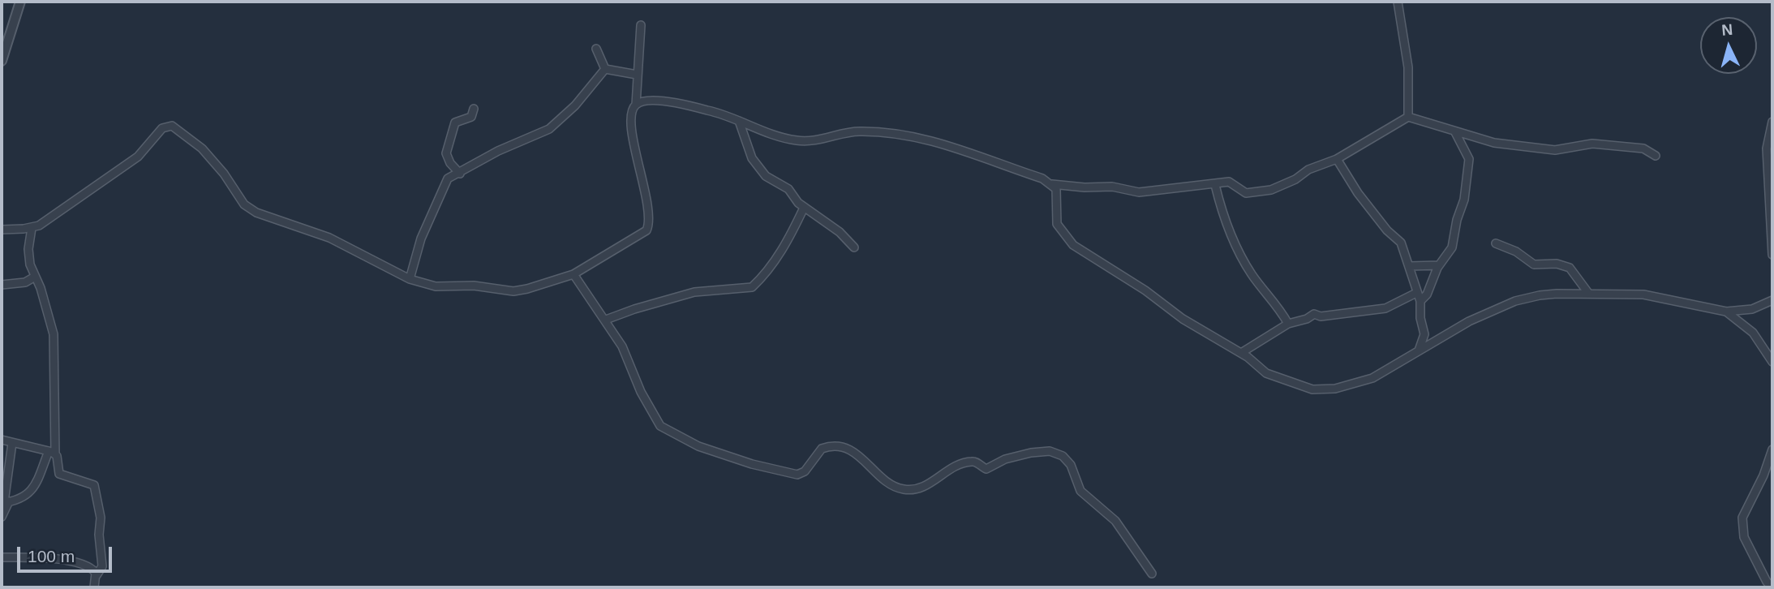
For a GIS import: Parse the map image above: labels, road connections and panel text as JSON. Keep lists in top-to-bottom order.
{
  "scale_bar": "100 m",
  "north": "top"
}
